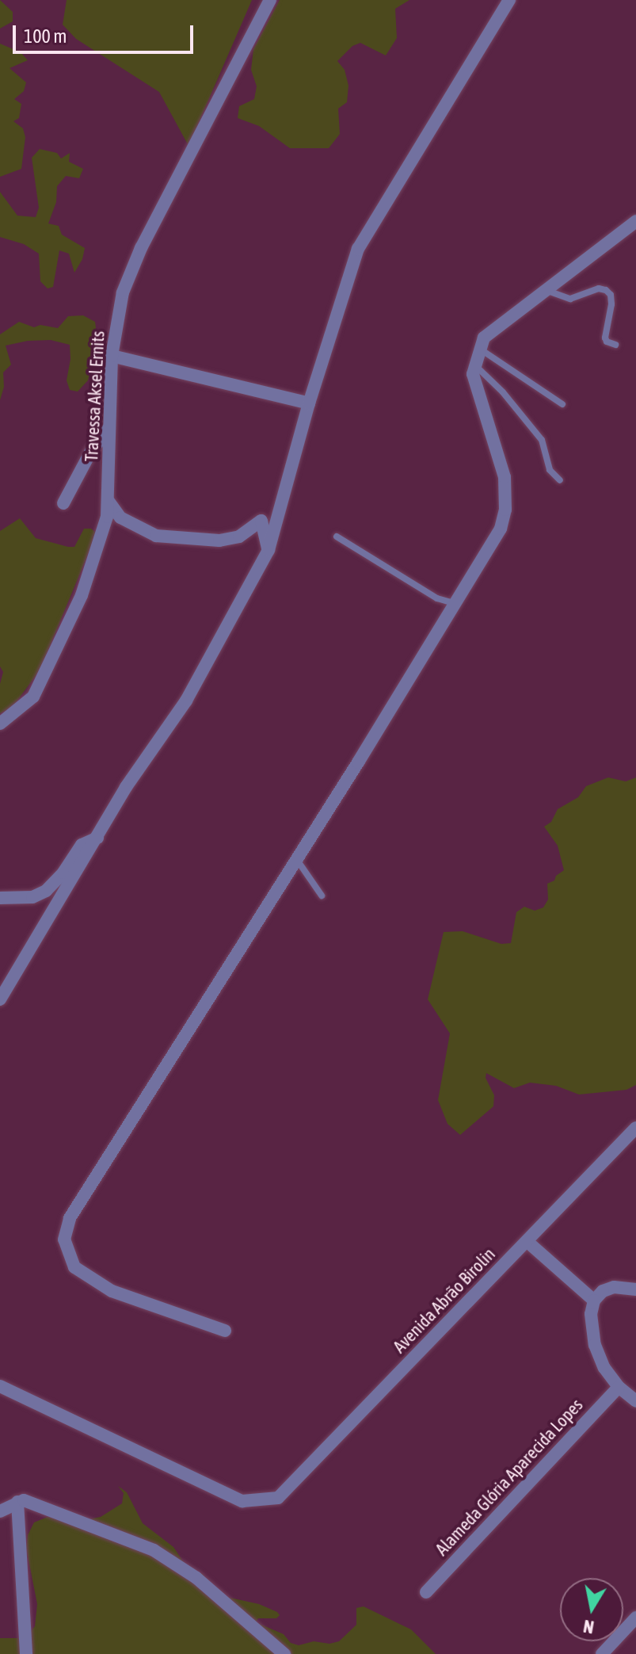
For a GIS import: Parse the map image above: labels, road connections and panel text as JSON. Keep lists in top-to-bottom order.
{
  "streets": {
    "street": ["Travessa Aksel Ernits", "Avenida Abrão Birolin", "Alameda Glória Aparecida Lopes"]
  },
  "scale_bar": "100 m",
  "north": "bottom"
}
